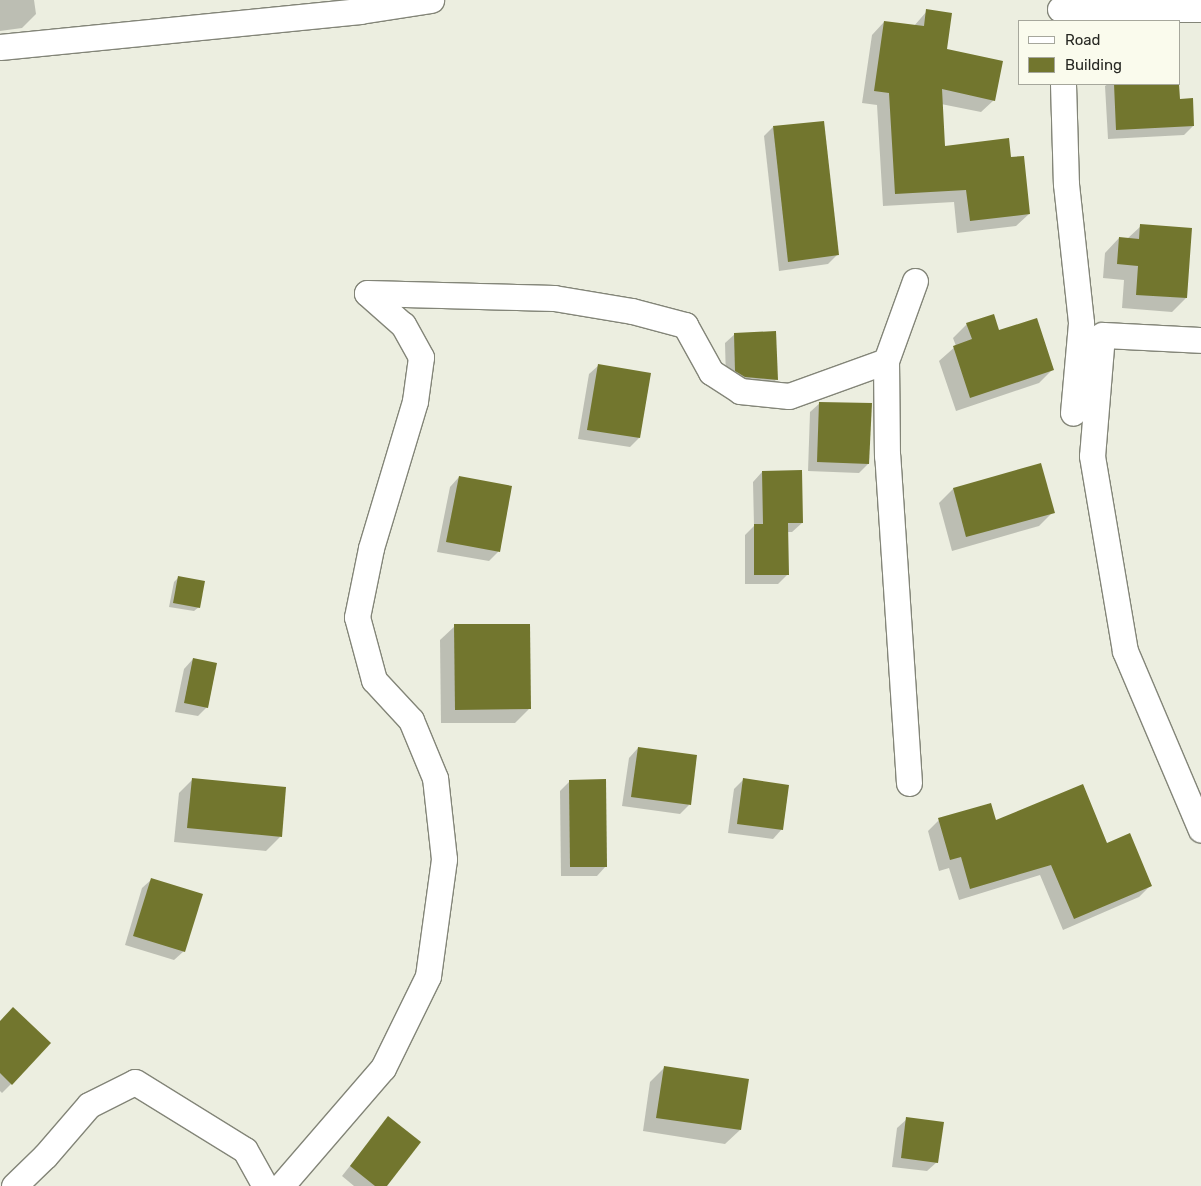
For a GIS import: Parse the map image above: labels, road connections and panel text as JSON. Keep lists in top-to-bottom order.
{
  "legend": ["Road", "Building"]
}
